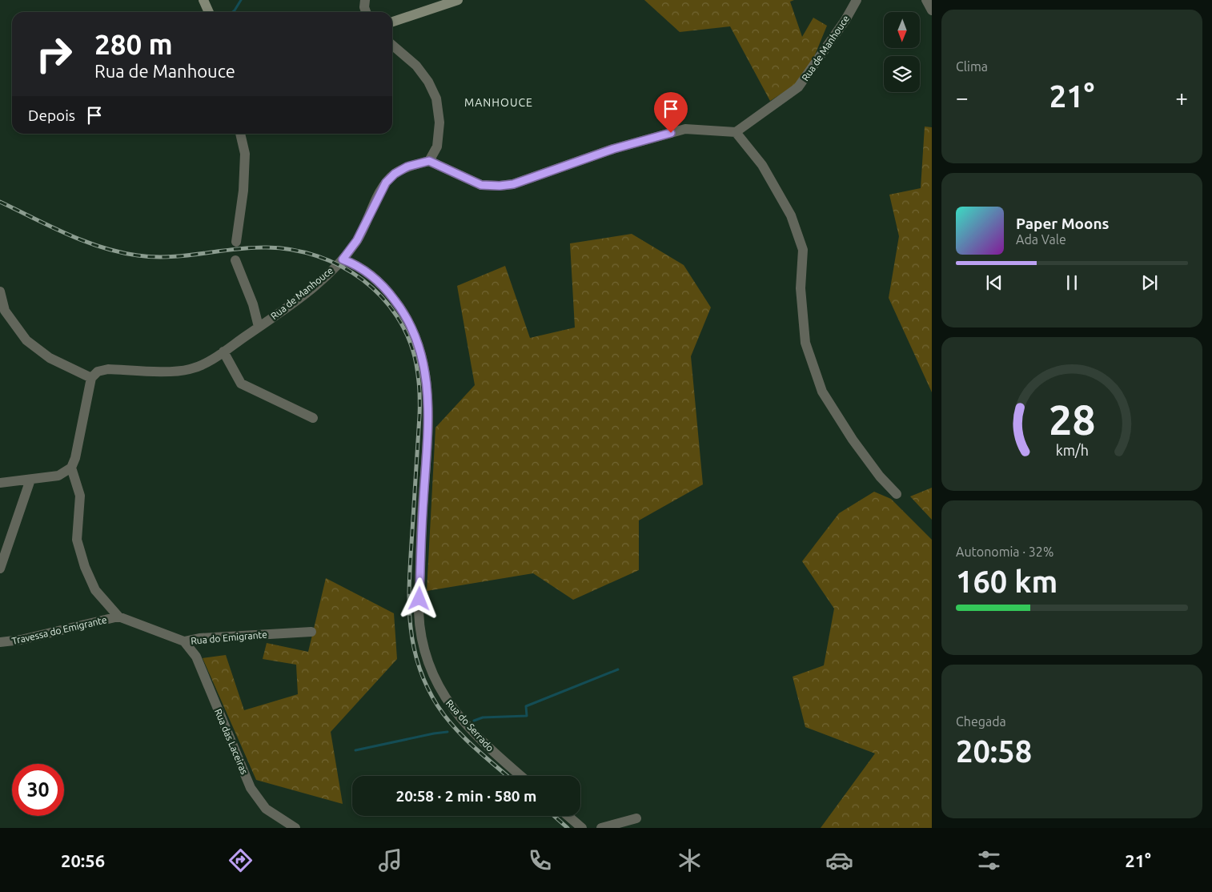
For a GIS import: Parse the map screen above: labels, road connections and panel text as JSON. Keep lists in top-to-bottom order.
{
  "streets": {
    "street": [
      "Rua de Manhouce",
      "Travessa do Emigrante",
      "Rua do Emigrante",
      "Rua do Serrado",
      "Rua das Laceiras"
    ]
  },
  "crossings": [
    ["Rua de Manhouce", "Rua do Serrado"],
    ["Travessa do Emigrante", "Rua do Emigrante"],
    ["Rua do Emigrante", "Rua das Laceiras"]
  ],
  "districts": ["MANHOUCE"],
  "north": "bottom",
  "page": {
    "tile": [
      "Clima",
      ["Autonomia · 32%", "160 km"],
      ["Chegada", "20:58"]
    ],
    "turn": ["280 m", "Rua de Manhouce"],
    "heat": ["−", "21°", "+"],
    "then": "Depois",
    "song": ["Paper Moons", "Ada Vale"],
    "limit": "30",
    "trip": "20:58 · 2 min · 580 m",
    "tabs": ["20:56", "21°"],
    "gauge": ["28", "km/h"]
  }
}
